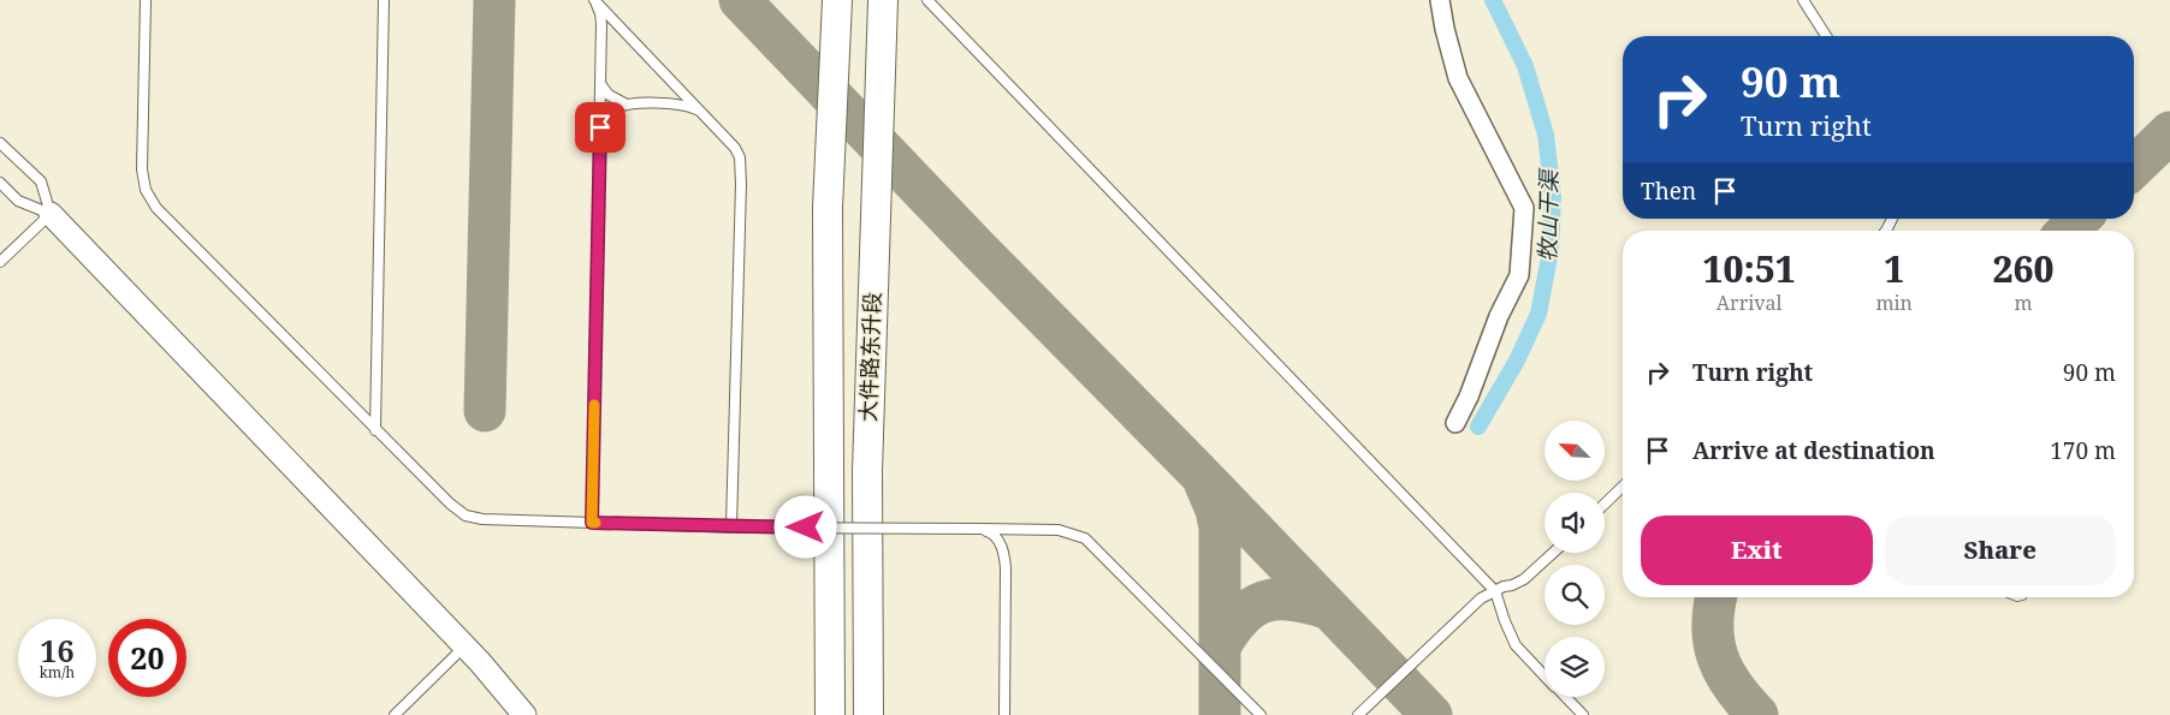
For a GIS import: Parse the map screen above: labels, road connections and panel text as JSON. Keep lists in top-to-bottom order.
{
  "streets": {
    "main road": ["大件路东升段"]
  },
  "water": ["牧山干渠"],
  "north": "top left",
  "page": {
    "turn": ["90 m", "Turn right"],
    "then": "Then",
    "eta": [
      "10:51",
      "Arrival",
      "1",
      "min",
      "260",
      "m"
    ],
    "list": [
      {
        "name": "Turn right",
        "value": "90 m"
      },
      {
        "name": "Arrive at destination",
        "value": "170 m"
      }
    ],
    "buttons": ["Exit", "Share"],
    "speed": "16 km/h",
    "limit": "20"
  }
}
